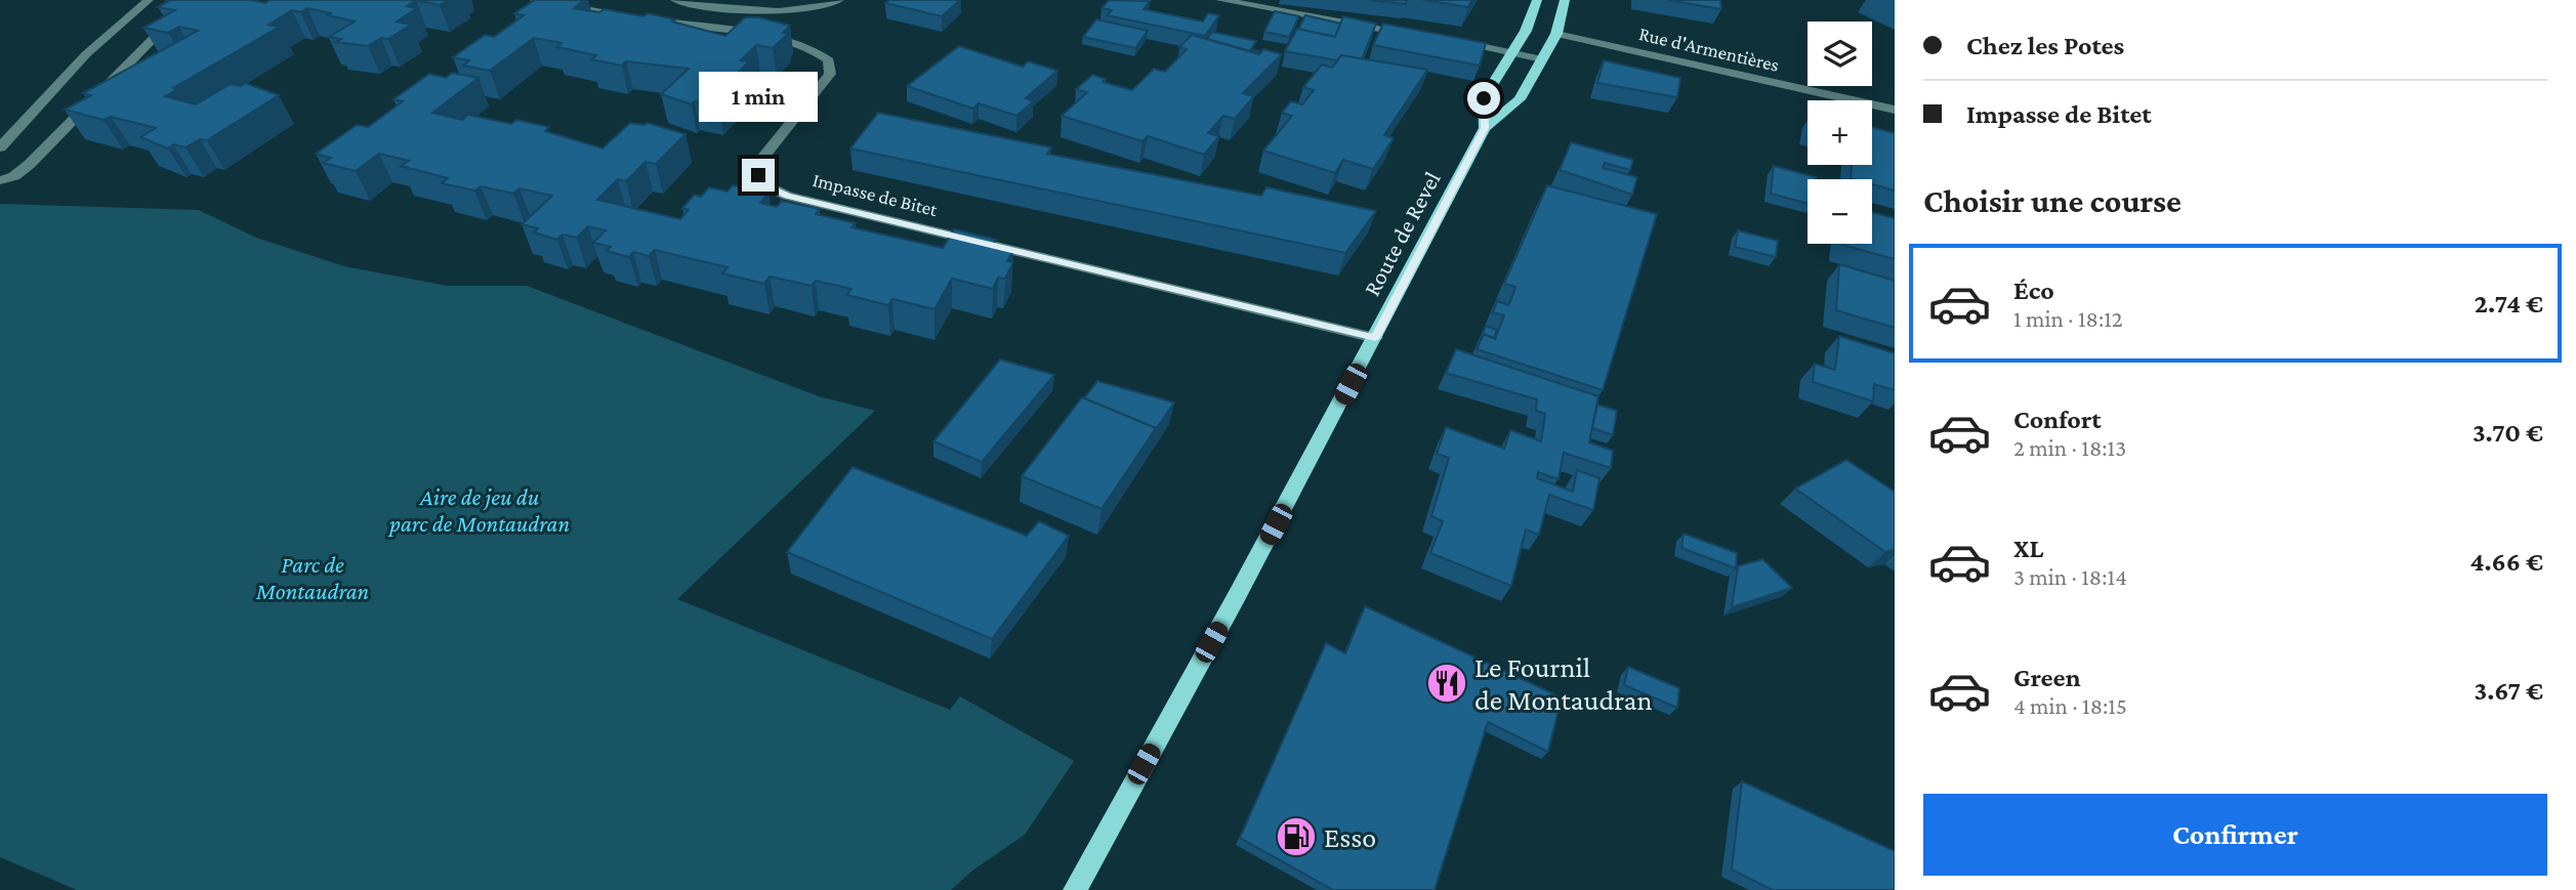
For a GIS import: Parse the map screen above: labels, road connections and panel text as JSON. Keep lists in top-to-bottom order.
{
  "streets": {
    "main road": ["Route de Revel"],
    "street": ["Rue d'Armentières", "Impasse de Bitet"]
  },
  "crossings": [
    ["Rue d'Armentières", "Route de Revel"],
    ["Impasse de Bitet", "Route de Revel"]
  ],
  "parks": ["Aire de jeu du parc de Montaudran", "Parc de Montaudran"],
  "places": {
    "restaurant": ["Le Fournil de Montaudran"],
    "fuel station": ["Esso"]
  },
  "page": {
    "banner": ["Chez les Potes", "Impasse de Bitet"],
    "map_buttons": ["+", "−"],
    "bubble": "1 min",
    "heading": "Choisir une course",
    "list": [
      {
        "name": "Éco",
        "note": "1 min · 18:12",
        "value": "2.74 €"
      },
      {
        "name": "Confort",
        "note": "2 min · 18:13",
        "value": "3.70 €"
      },
      {
        "name": "XL",
        "note": "3 min · 18:14",
        "value": "4.66 €"
      },
      {
        "name": "Green",
        "note": "4 min · 18:15",
        "value": "3.67 €"
      }
    ],
    "buttons": "Confirmer"
  }
}
